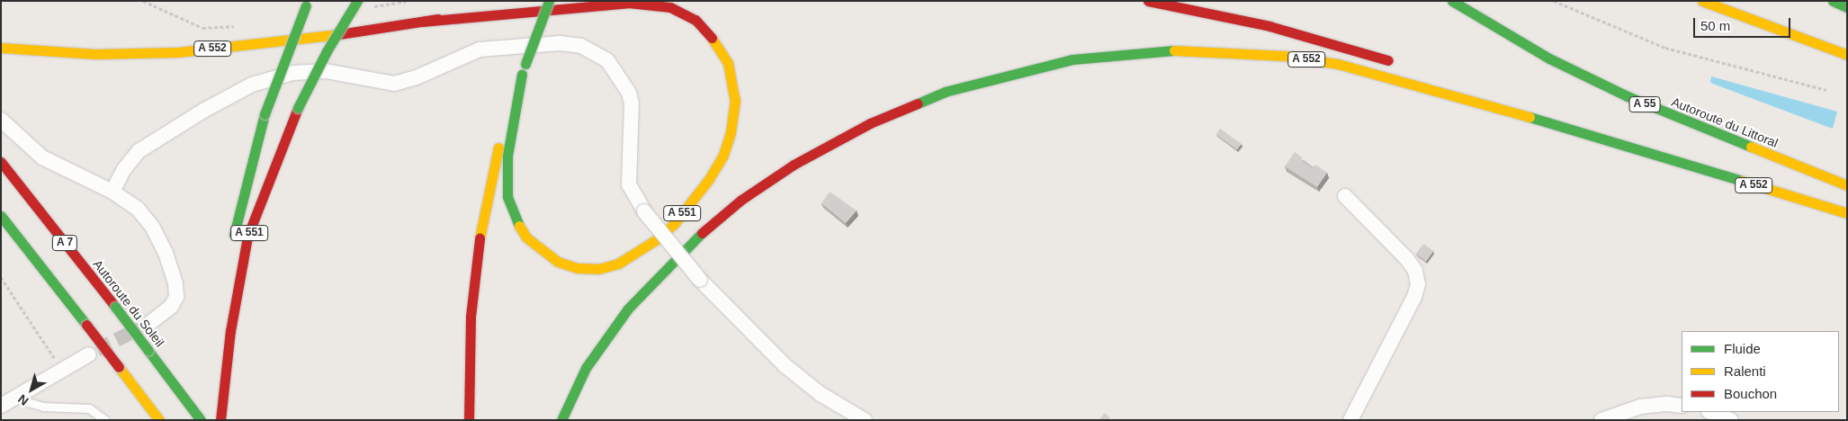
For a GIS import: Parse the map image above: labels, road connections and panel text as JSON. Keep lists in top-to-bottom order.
{
  "streets": {
    "highway": [
      "A 552",
      "A 55",
      "Autoroute du Littoral",
      "A 551",
      "A 7",
      "Autoroute du Soleil"
    ]
  },
  "crossings": [
    ["A 552", "A 551"]
  ],
  "legend": ["Fluide", "Ralenti", "Bouchon"],
  "scale_bar": "50 m",
  "north": "bottom left"
}
